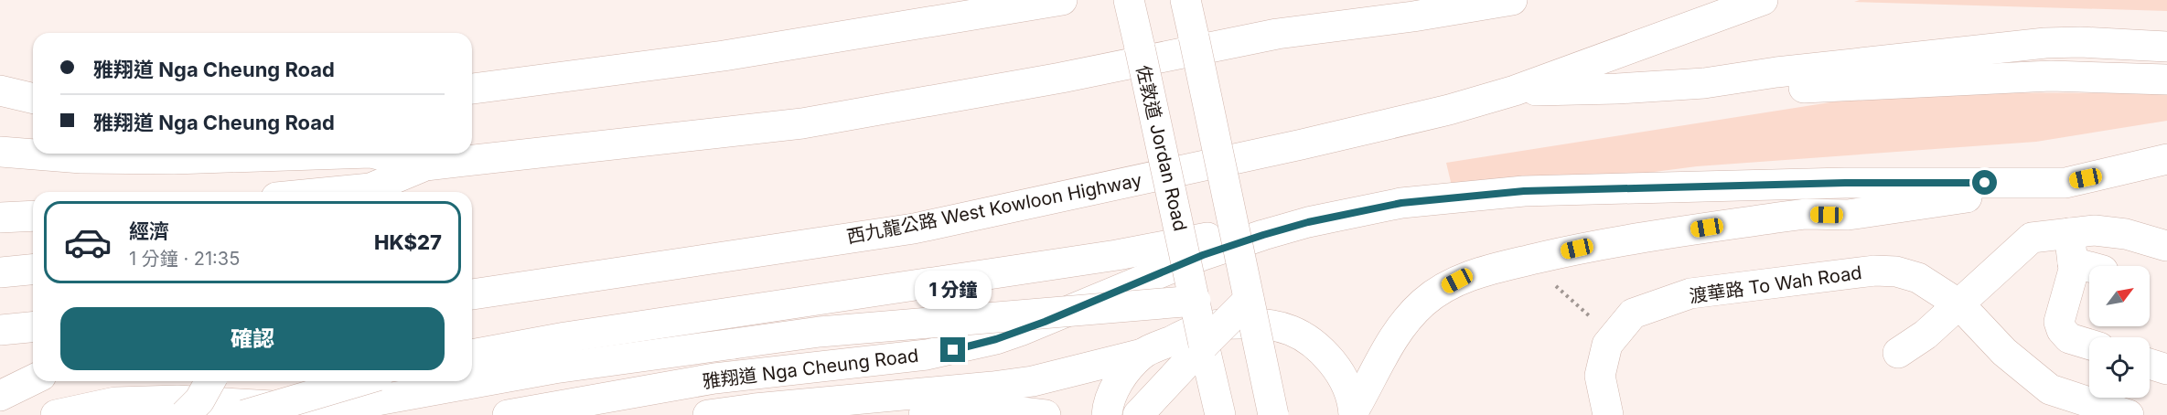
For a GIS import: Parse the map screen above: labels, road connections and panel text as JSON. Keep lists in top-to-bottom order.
{
  "streets": {
    "main road": [
      "佐敦道 Jordan Road",
      "西九龍公路 West Kowloon Highway",
      "渡華路 To Wah Road",
      "雅翔道 Nga Cheung Road"
    ]
  },
  "north": "top right",
  "page": {
    "banner": ["雅翔道 Nga Cheung Road", "雅翔道 Nga Cheung Road"],
    "list": [
      {
        "name": "經濟",
        "note": "1 分鐘 · 21:35",
        "value": "HK$27"
      }
    ],
    "bubble": "1 分鐘",
    "buttons": "確認"
  }
}
